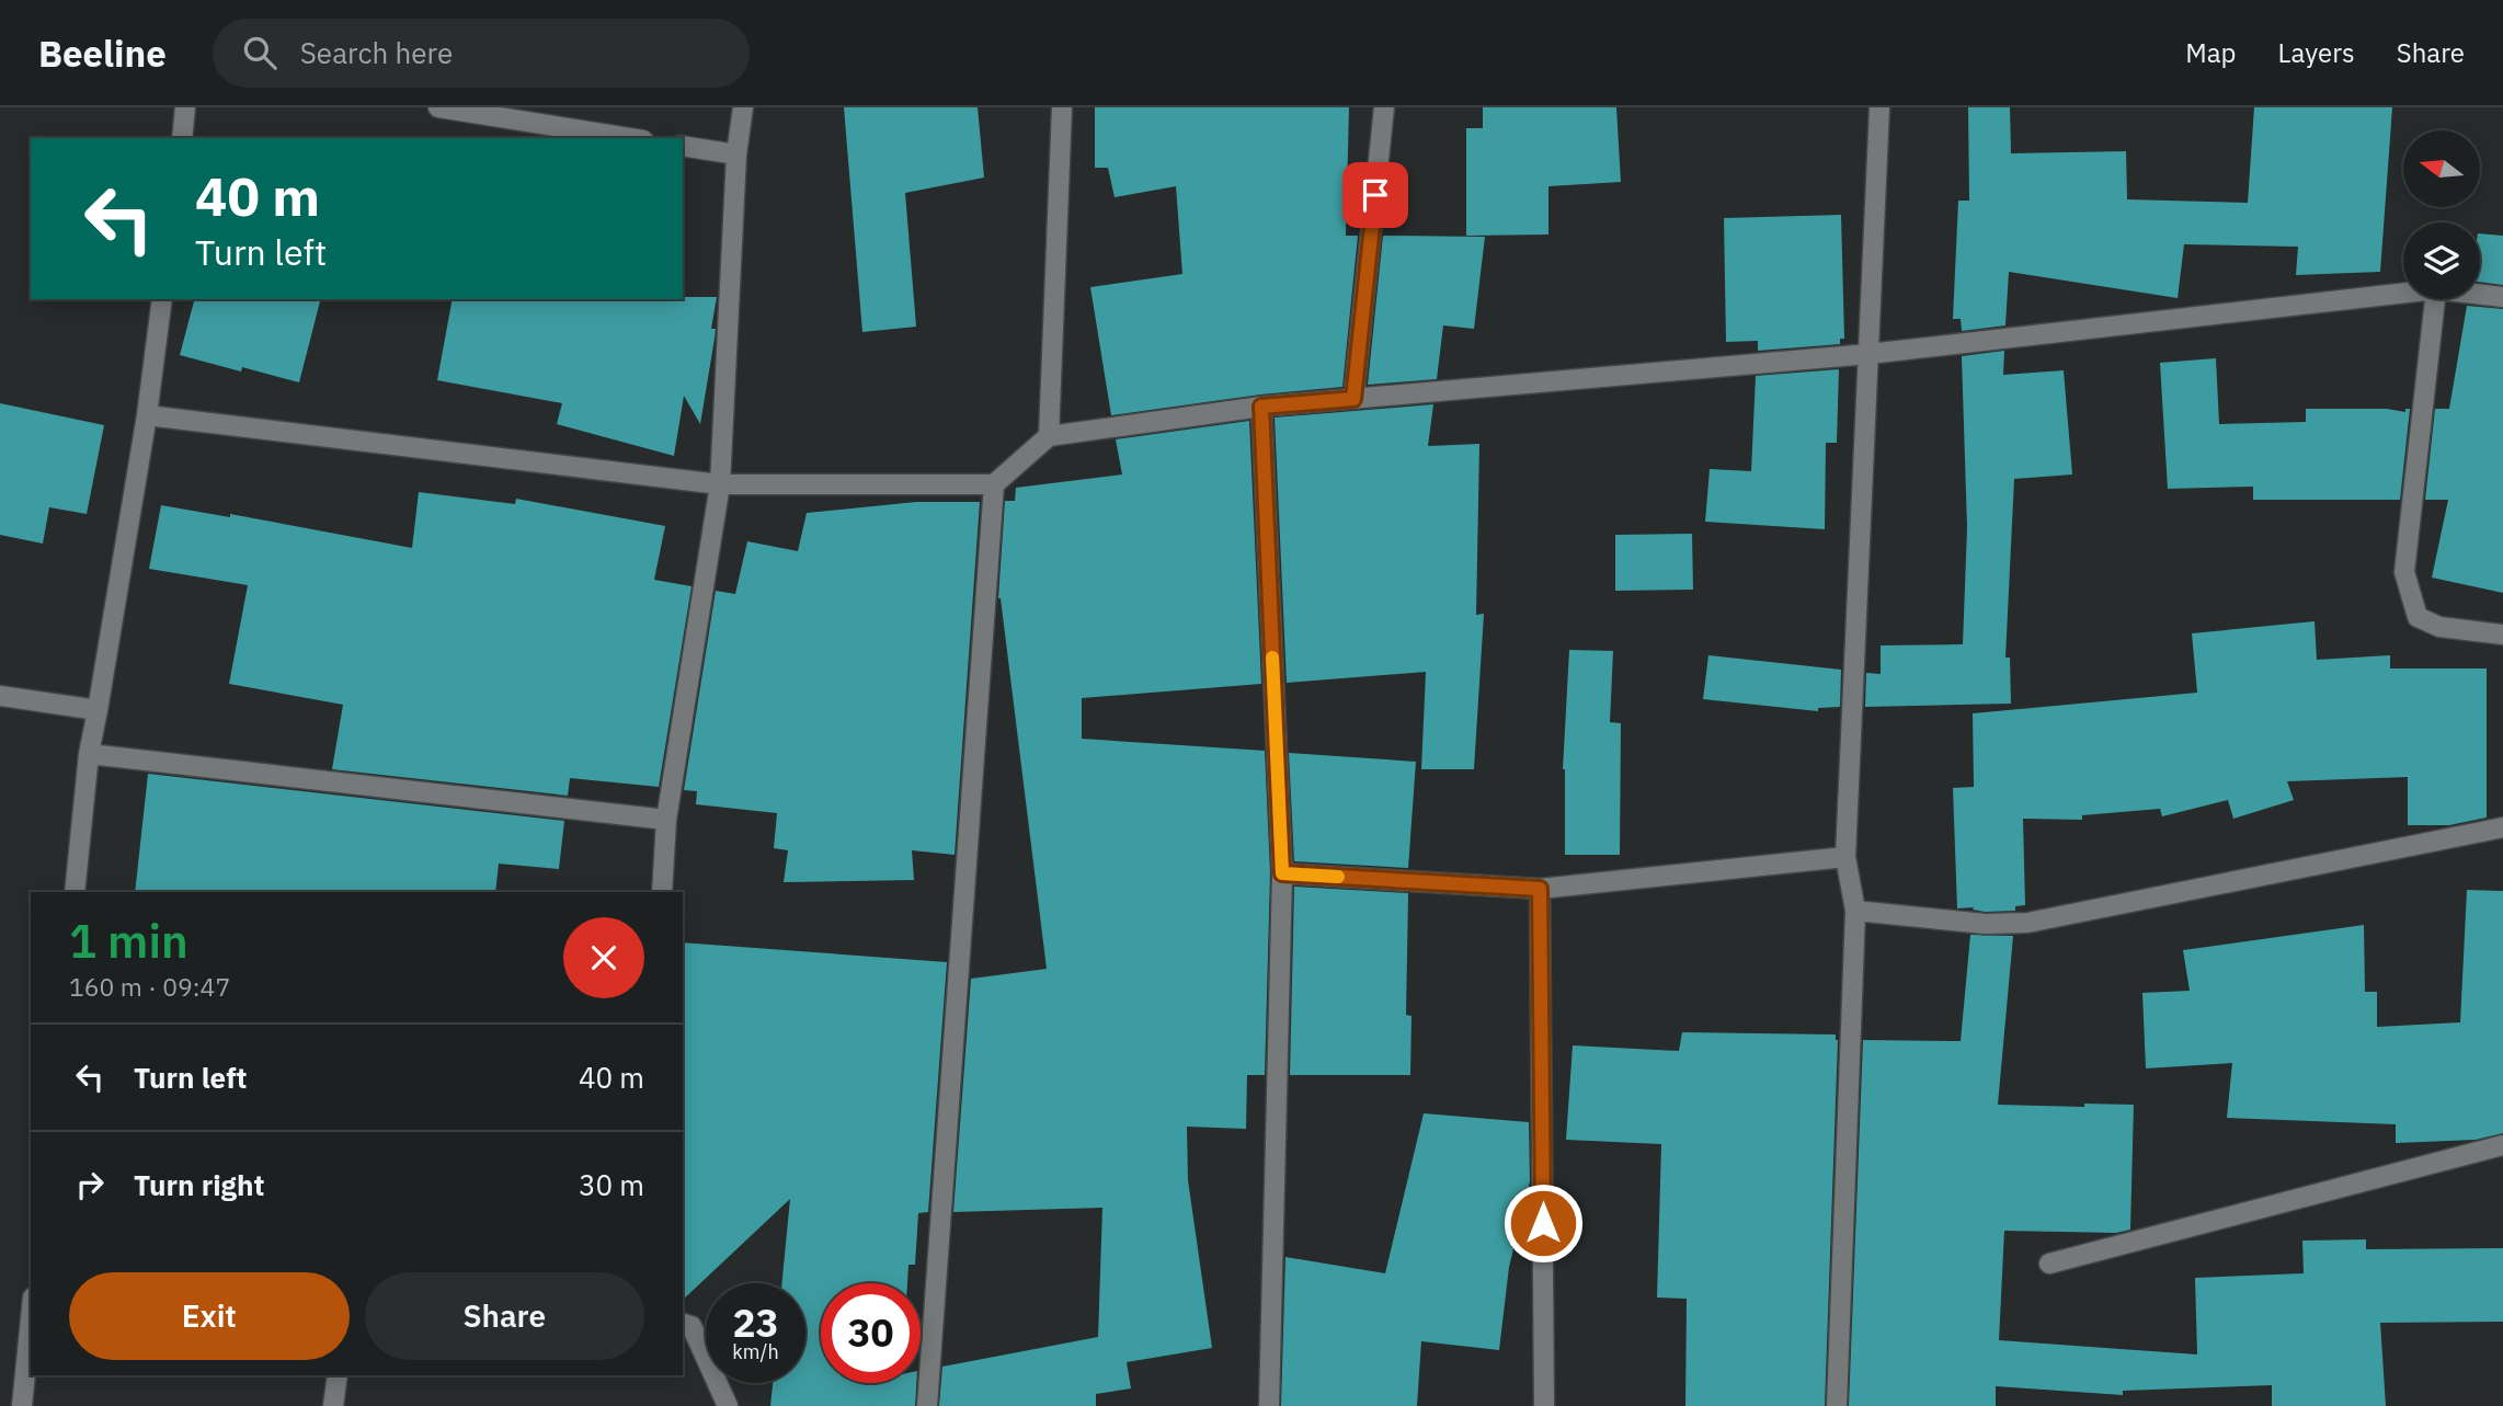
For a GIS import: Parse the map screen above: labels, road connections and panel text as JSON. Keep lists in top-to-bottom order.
{
  "north": "left",
  "page": {
    "header": "Beeline",
    "search": "Search here",
    "nav": ["Map", "Layers", "Share"],
    "turn": ["40 m", "Turn left"],
    "heading": ["1 min", "160 m · 09:47"],
    "list": [
      {
        "name": "Turn left",
        "value": "40 m"
      },
      {
        "name": "Turn right",
        "value": "30 m"
      }
    ],
    "buttons": ["Exit", "Share"],
    "speed": "23 km/h",
    "limit": "30"
  }
}
